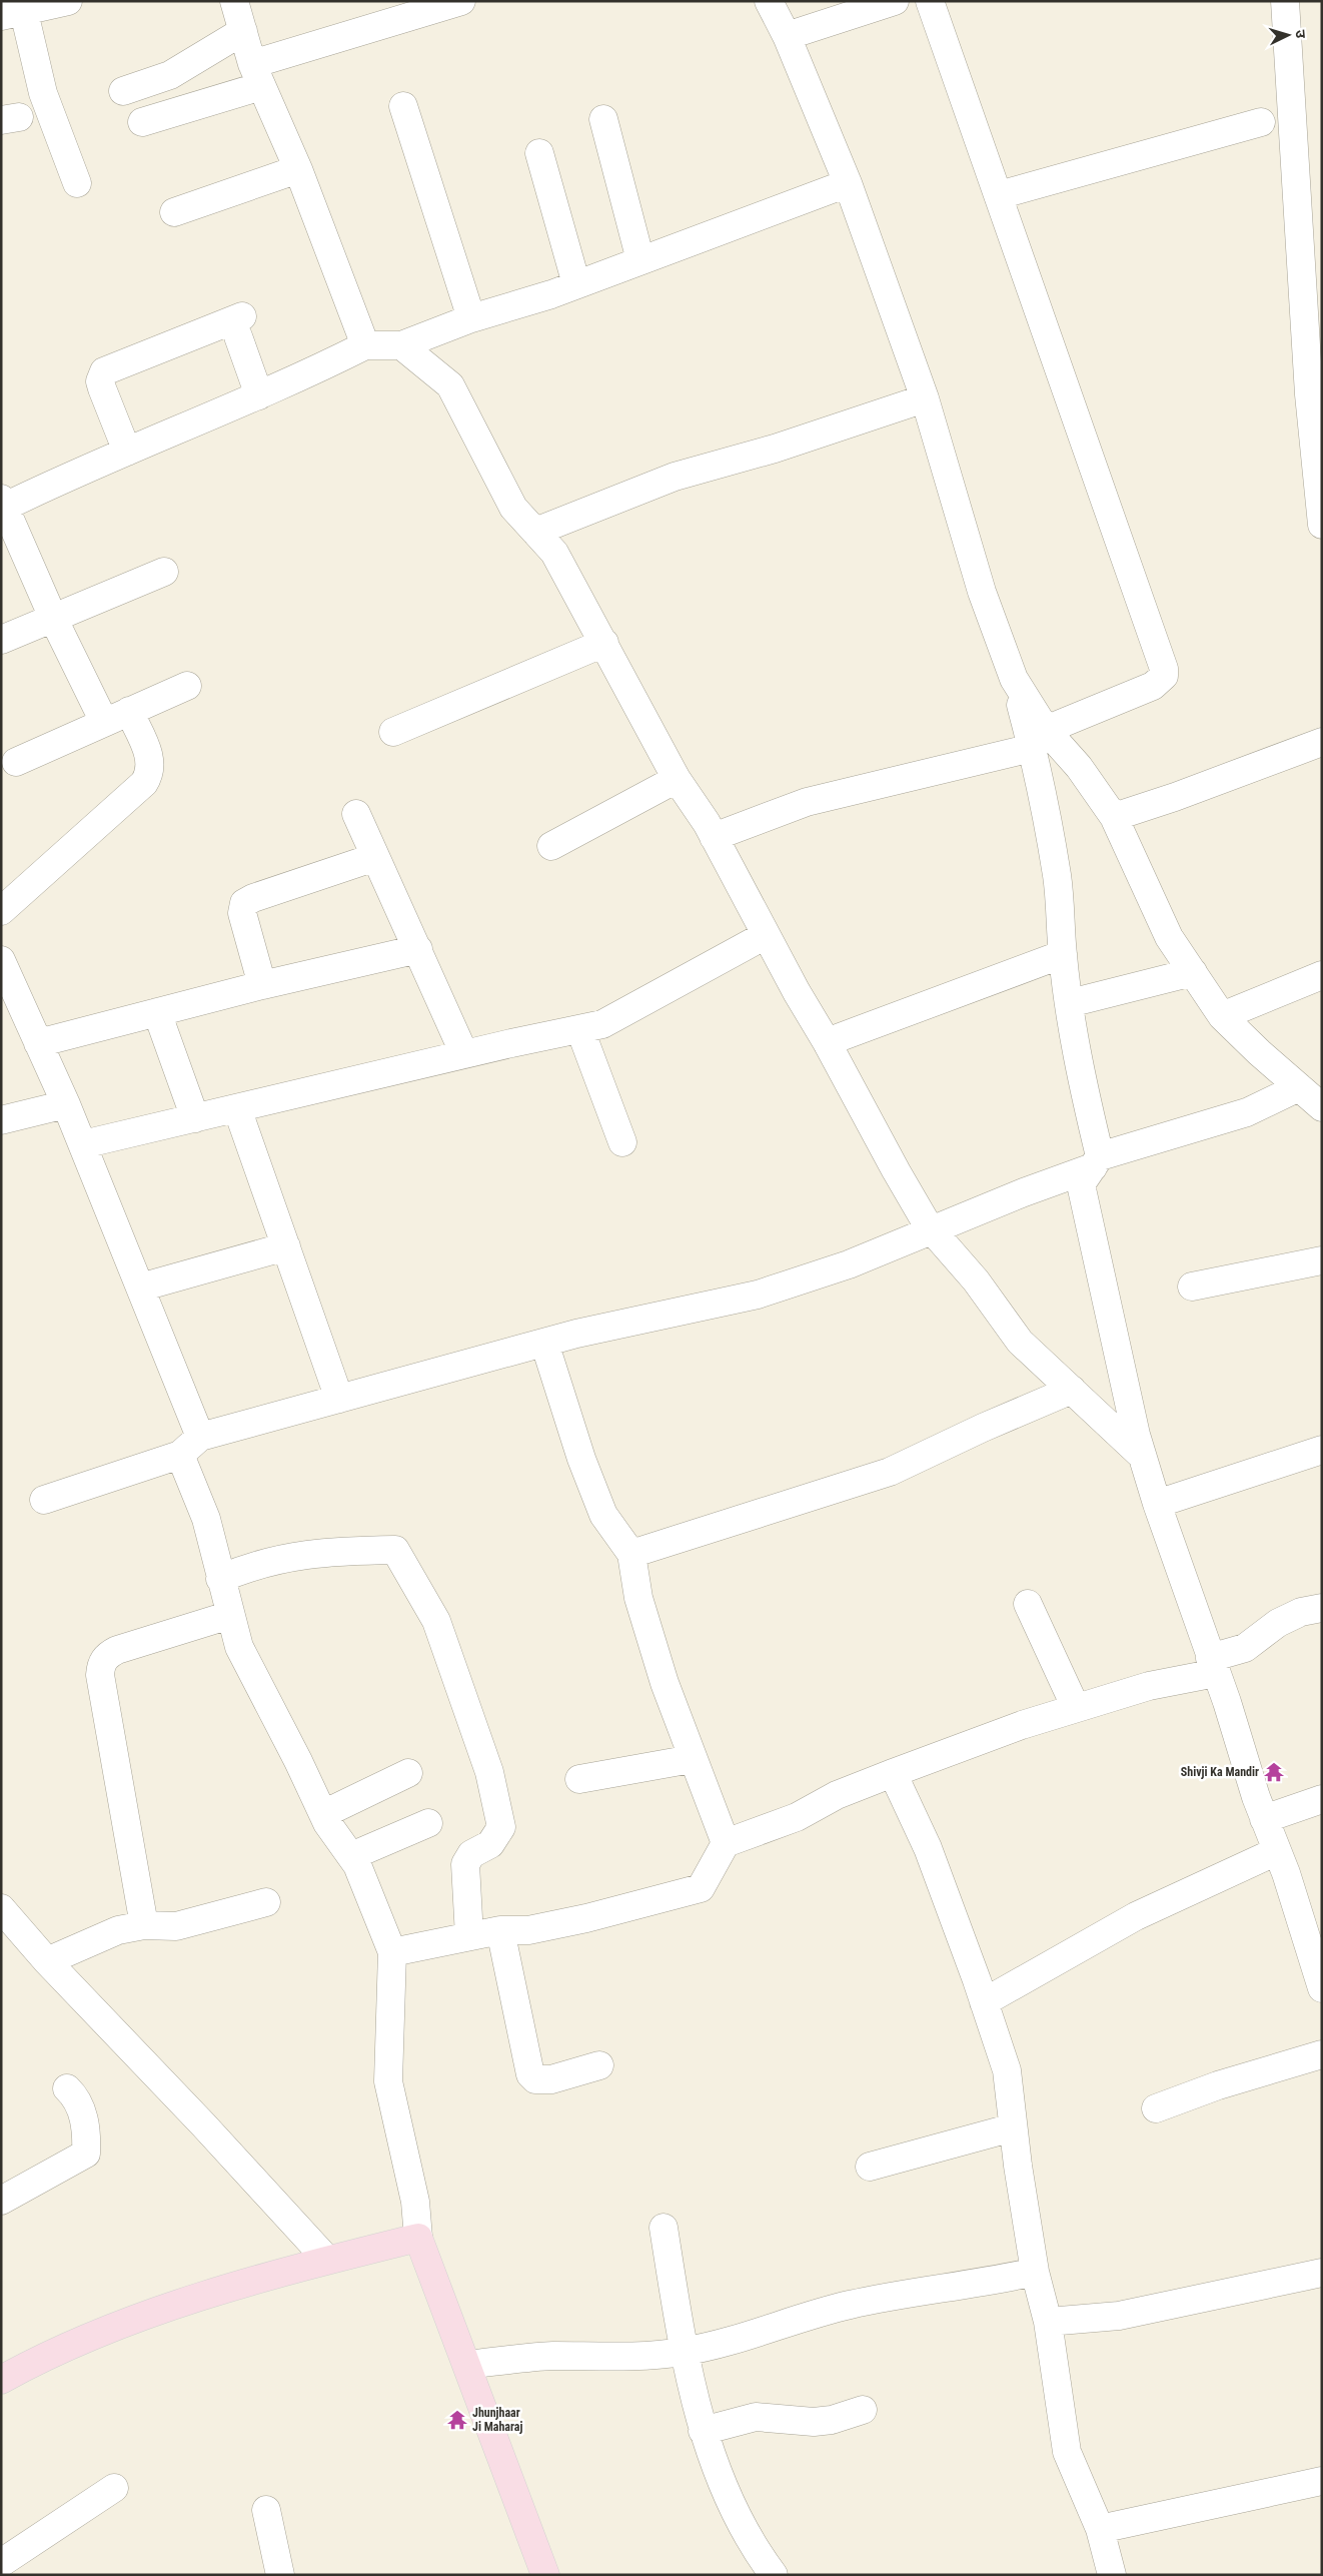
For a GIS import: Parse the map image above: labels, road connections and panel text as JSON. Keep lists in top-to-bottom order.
{
  "places": {
    "temple": ["Shivji Ka Mandir", "Jhunjhaar Ji Maharaj"]
  },
  "north": "right"
}
